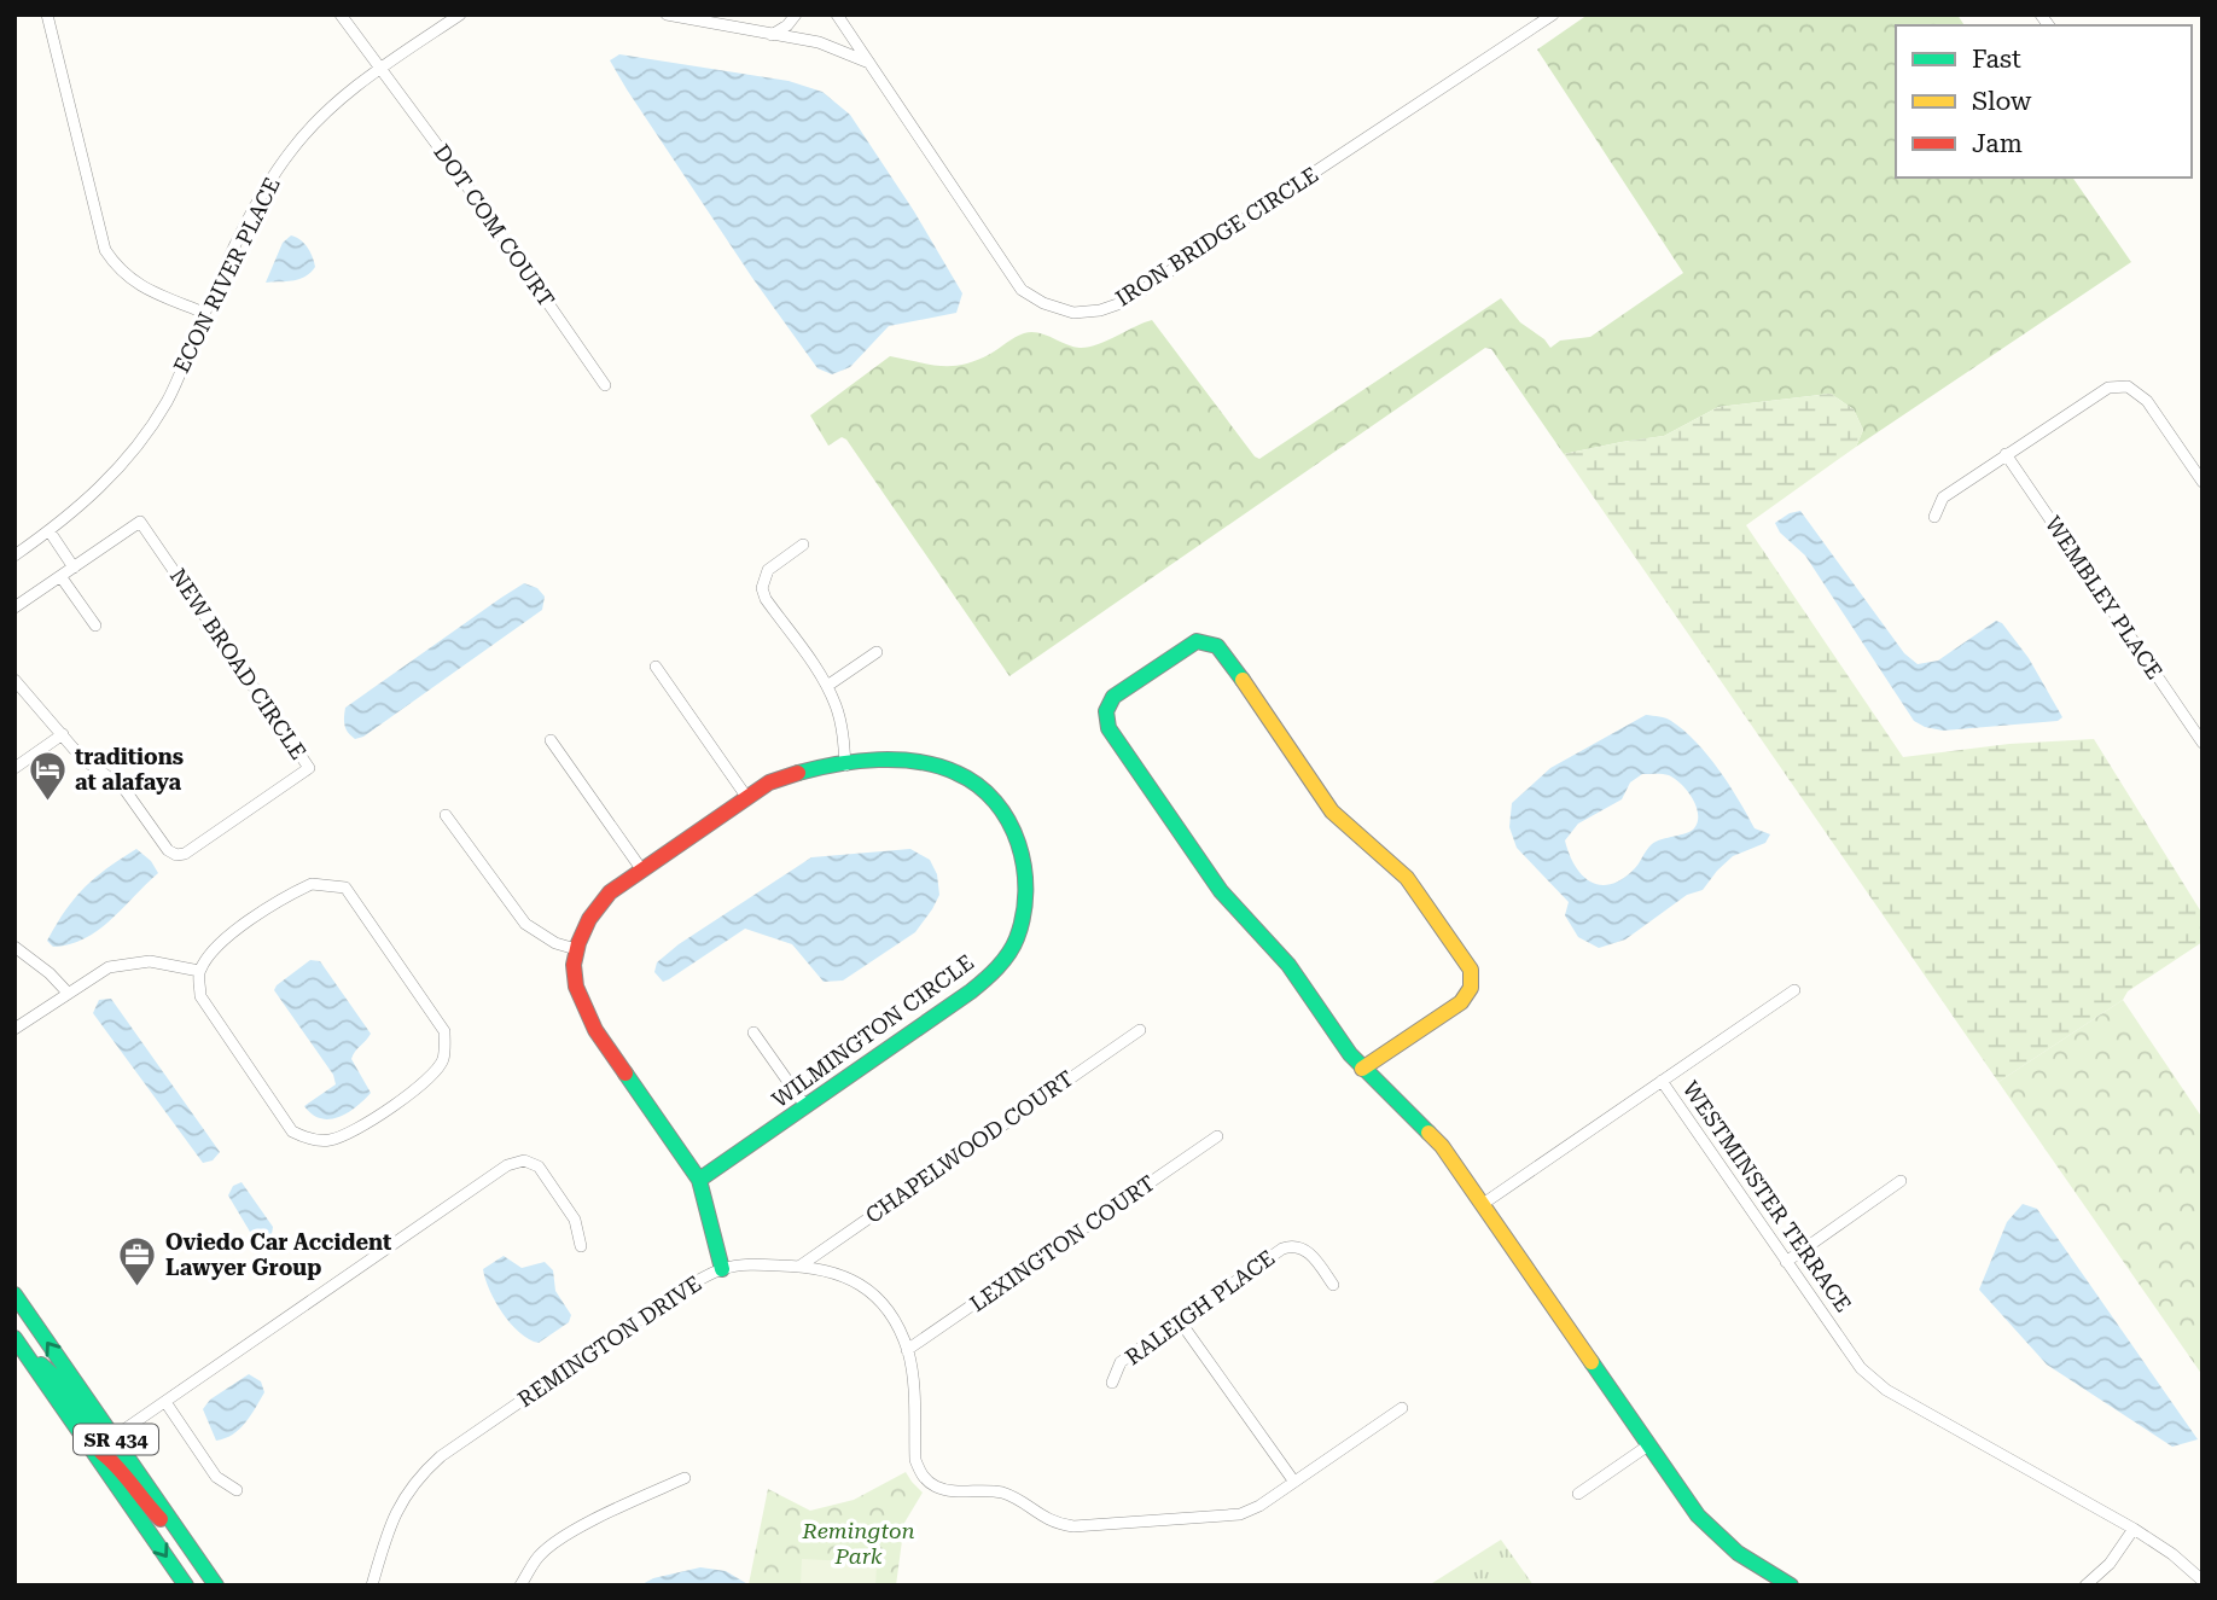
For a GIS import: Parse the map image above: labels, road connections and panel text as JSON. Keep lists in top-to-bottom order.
{
  "streets": {
    "street": [
      "DOT COM COURT",
      "IRON BRIDGE CIRCLE",
      "ECON RIVER PLACE",
      "WEMBLEY PLACE",
      "NEW BROAD CIRCLE",
      "WILMINGTON CIRCLE",
      "CHAPELWOOD COURT",
      "WESTMINSTER TERRACE",
      "LEXINGTON COURT",
      "RALEIGH PLACE",
      "REMINGTON DRIVE",
      "SR 434"
    ]
  },
  "crossings": [
    ["DOT COM COURT", "ECON RIVER PLACE"],
    ["WILMINGTON CIRCLE", "REMINGTON DRIVE"],
    ["CHAPELWOOD COURT", "REMINGTON DRIVE"],
    ["LEXINGTON COURT", "REMINGTON DRIVE"]
  ],
  "parks": ["Remington Park"],
  "places": {
    "hotel": ["traditions at alafaya"],
    "office": ["Oviedo Car Accident Lawyer Group"]
  },
  "legend": ["Fast", "Slow", "Jam"]
}
